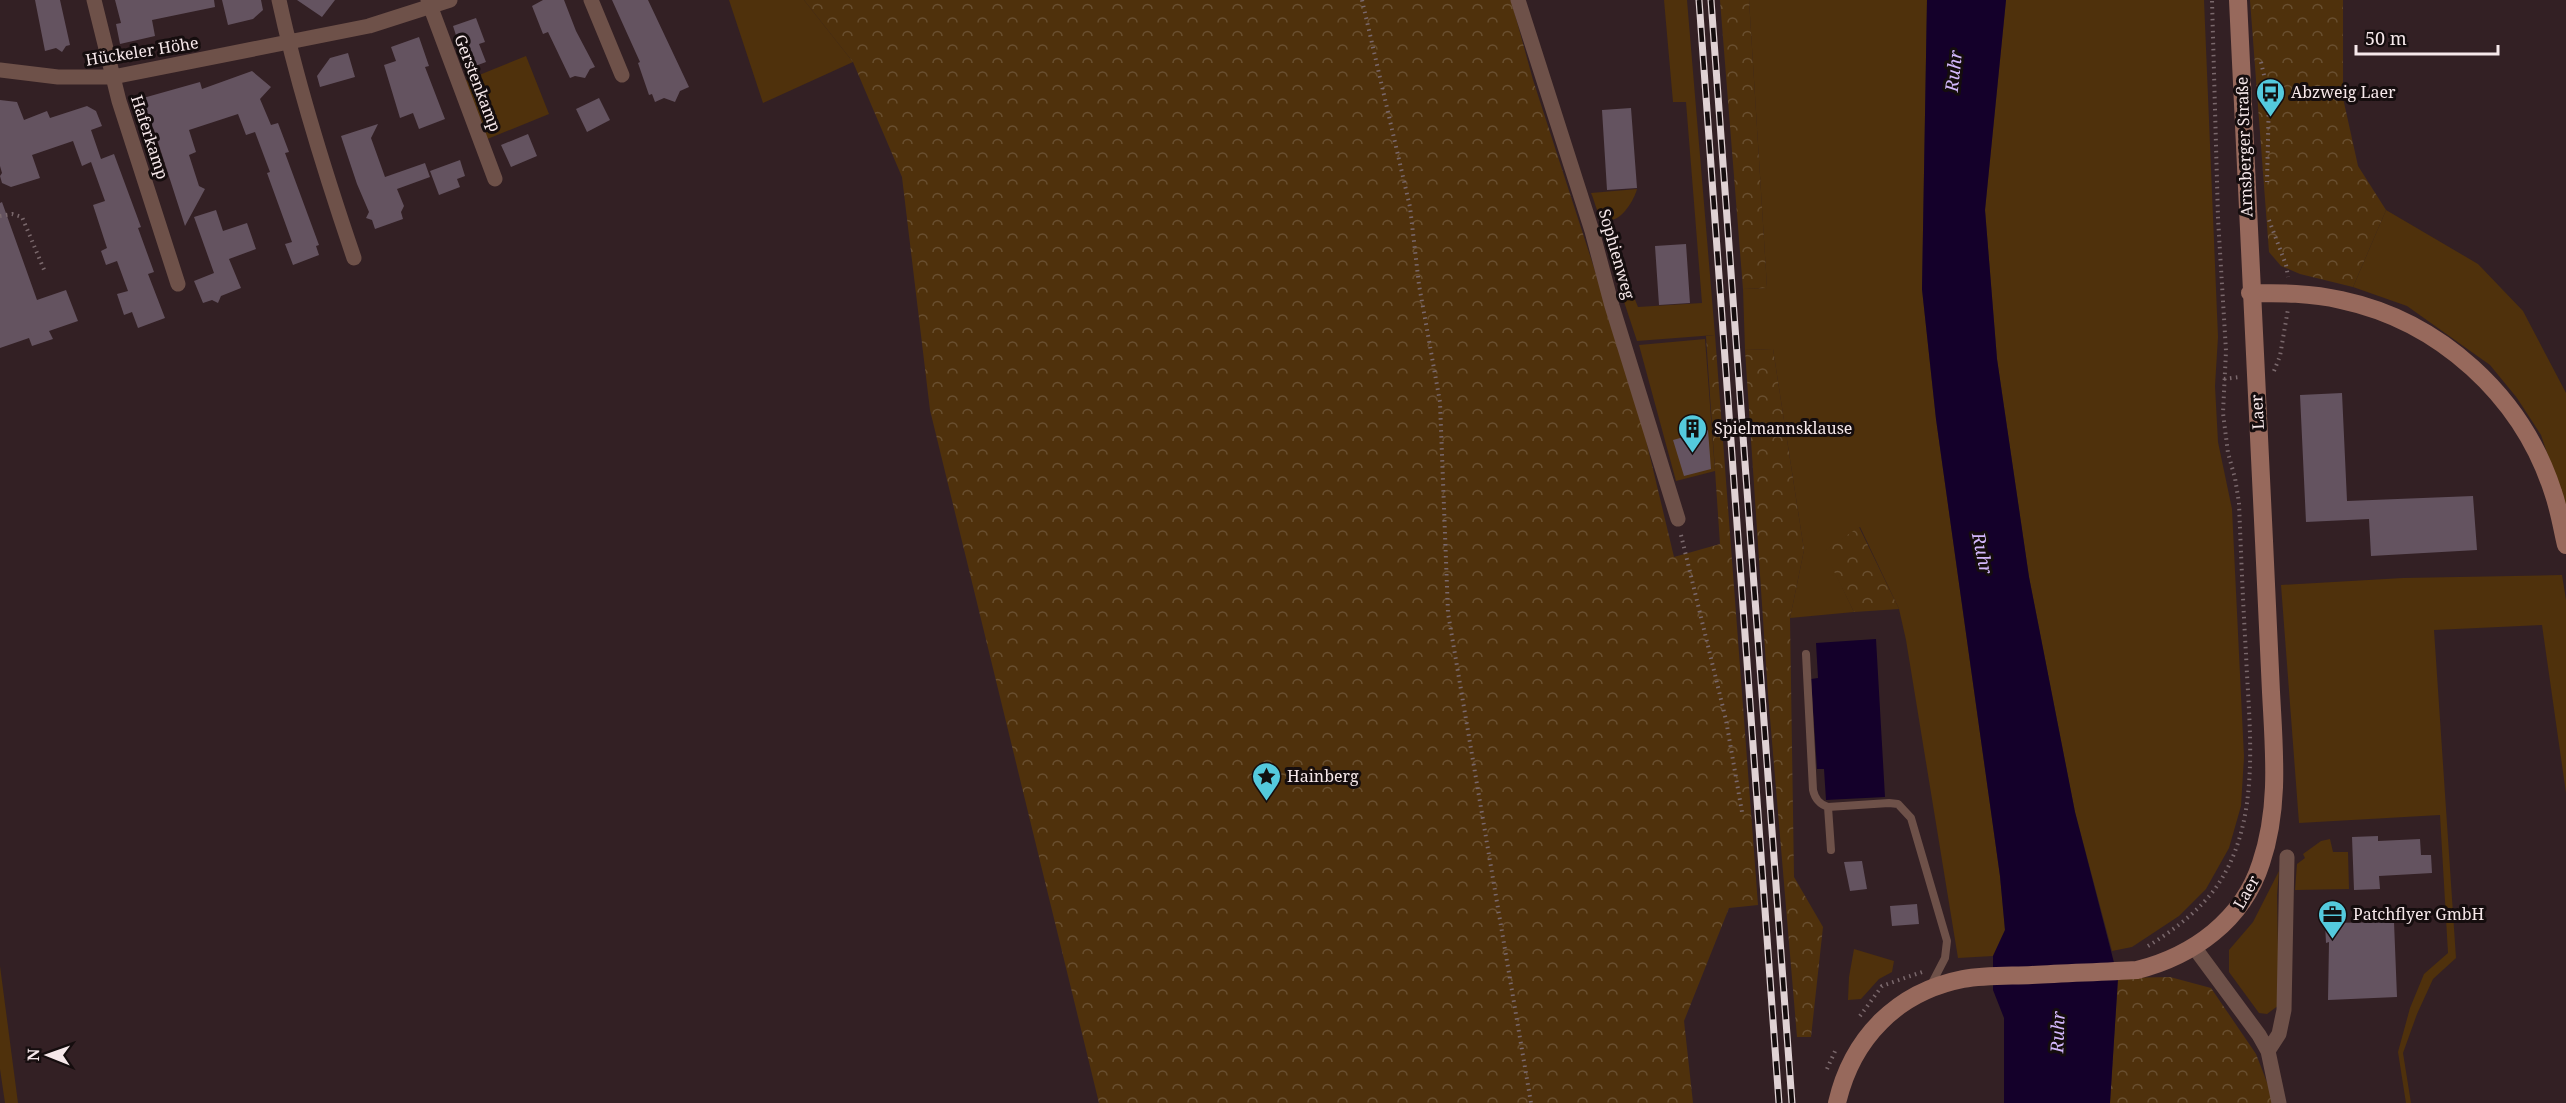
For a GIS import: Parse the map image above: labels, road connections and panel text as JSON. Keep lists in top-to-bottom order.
{
  "streets": {
    "main road": ["Arnsberger Straße", "Laer"],
    "street": [
      "Hückeler Höhe",
      "Gerstenkamp",
      "Haferkamp",
      "Sophienweg"
    ]
  },
  "crossings": [
    ["Hückeler Höhe", "Gerstenkamp"],
    ["Hückeler Höhe", "Haferkamp"],
    ["Arnsberger Straße", "Laer"]
  ],
  "water": ["Ruhr"],
  "places": {
    "bus stop": ["Abzweig Laer"],
    "building": ["Spielmannsklause"],
    "place": ["Hainberg"],
    "office": ["Patchflyer GmbH"]
  },
  "scale_bar": "50 m",
  "north": "left"
}
